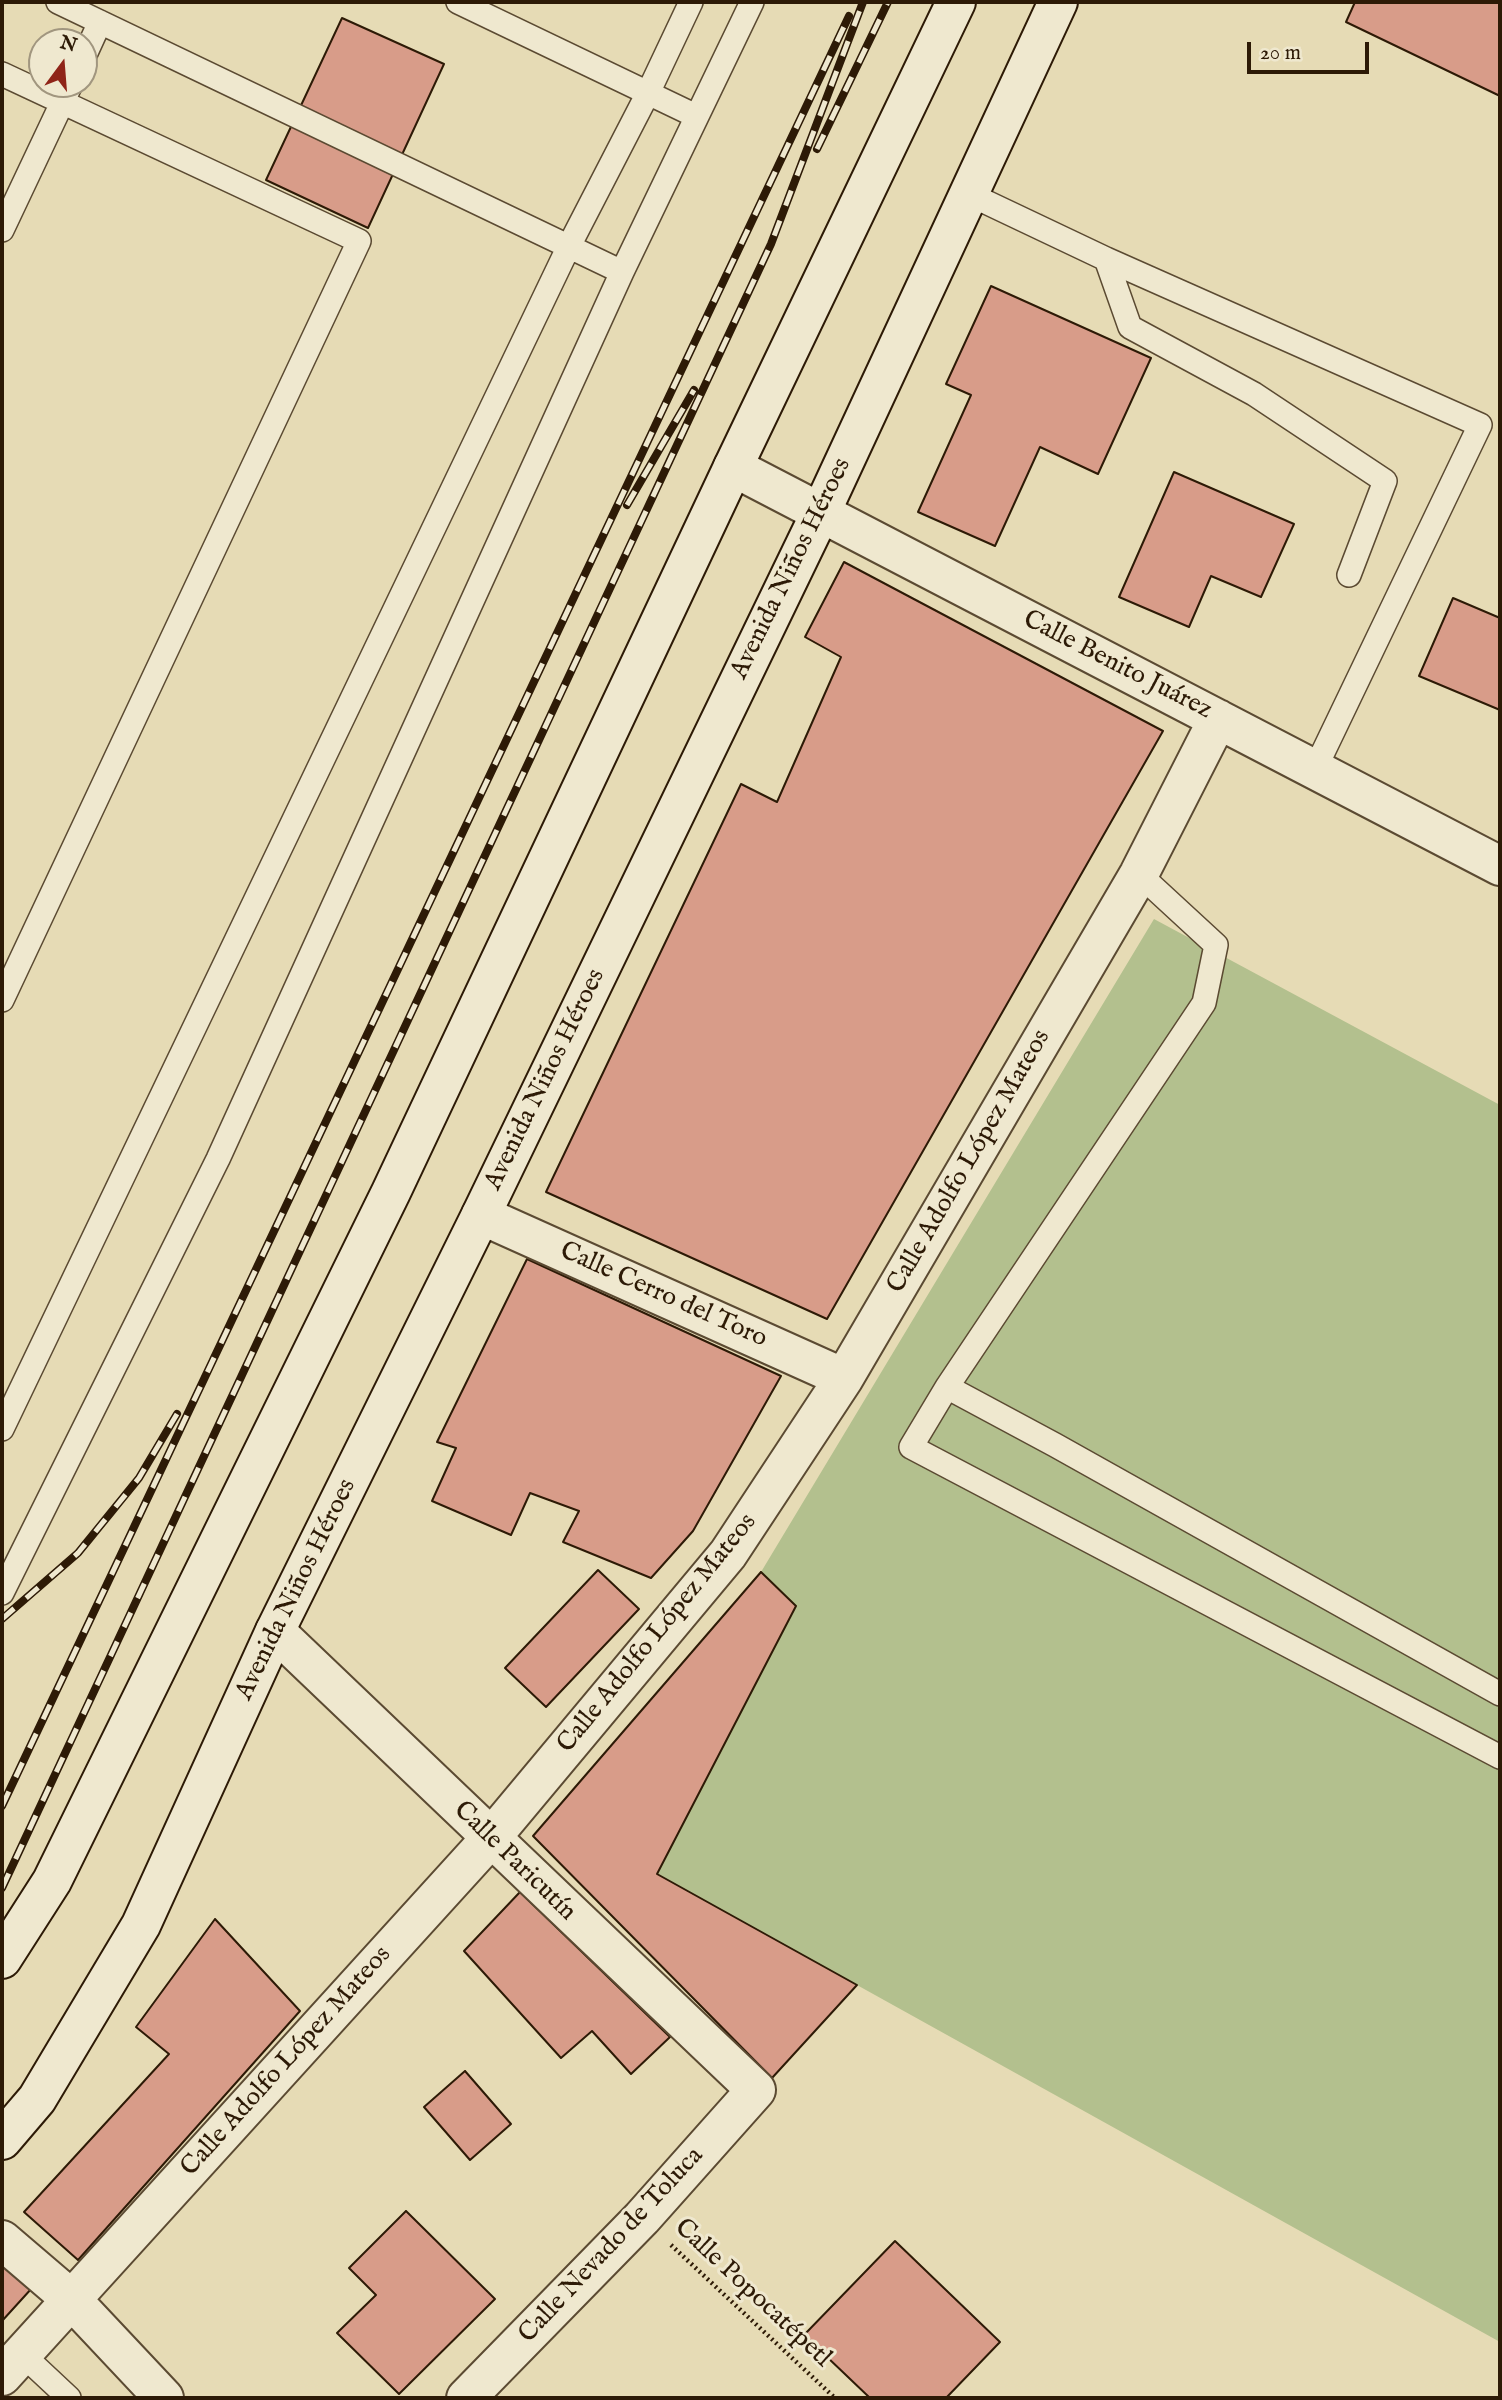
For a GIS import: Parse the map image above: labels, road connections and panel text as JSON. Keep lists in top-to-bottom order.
{
  "streets": {
    "street": [
      "Avenida Niños Héroes",
      "Calle Benito Juárez",
      "Calle Adolfo López Mateos",
      "Calle Cerro del Toro",
      "Calle Paricutín",
      "Calle Nevado de Toluca"
    ],
    "path": ["Calle Popocatépetl"]
  },
  "crossings": [
    ["Avenida Niños Héroes", "Calle Benito Juárez"],
    ["Avenida Niños Héroes", "Calle Cerro del Toro"],
    ["Avenida Niños Héroes", "Calle Paricutín"],
    ["Calle Benito Juárez", "Calle Adolfo López Mateos"],
    ["Calle Adolfo López Mateos", "Calle Cerro del Toro"],
    ["Calle Adolfo López Mateos", "Calle Paricutín"],
    ["Calle Paricutín", "Calle Nevado de Toluca"],
    ["Calle Nevado de Toluca", "Calle Popocatépetl"]
  ],
  "scale_bar": "20 m",
  "north": "top"
}
